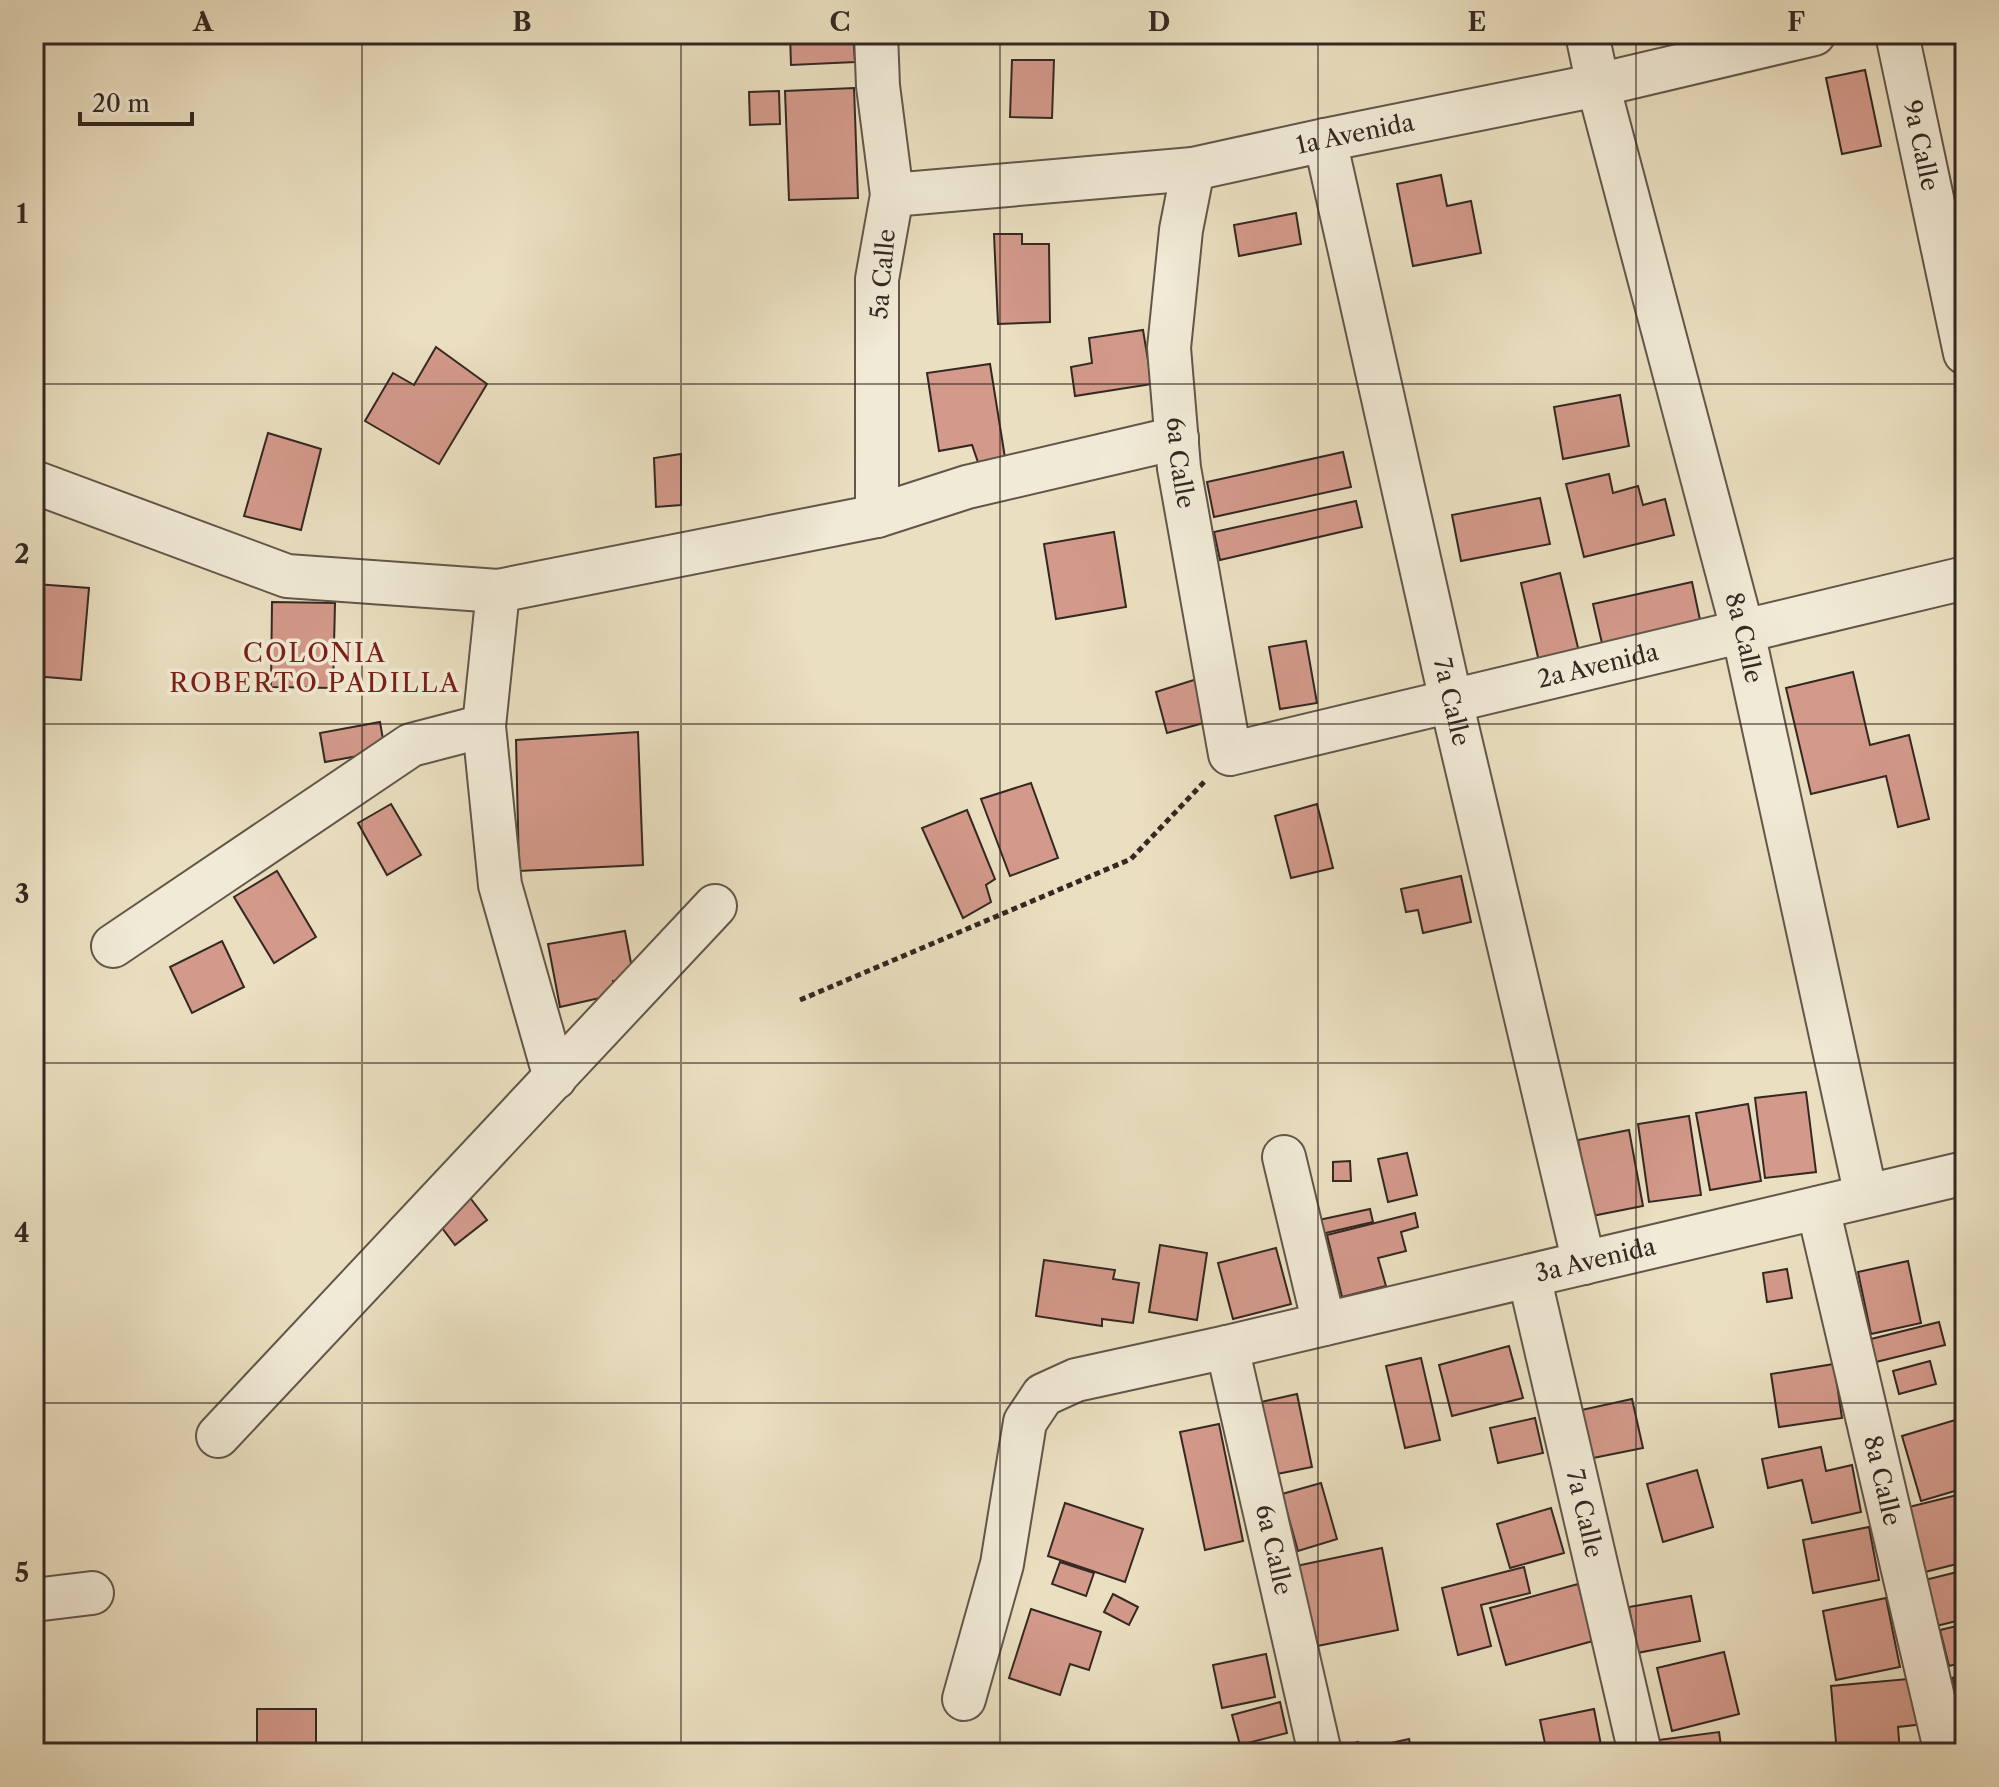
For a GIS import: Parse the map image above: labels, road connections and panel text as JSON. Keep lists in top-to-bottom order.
{
  "streets": {
    "street": [
      "1a Avenida",
      "9a Calle",
      "5a Calle",
      "6a Calle",
      "8a Calle",
      "2a Avenida",
      "7a Calle",
      "3a Avenida"
    ]
  },
  "crossings": [
    ["1a Avenida", "5a Calle"],
    ["1a Avenida", "6a Calle"],
    ["1a Avenida", "8a Calle"],
    ["1a Avenida", "7a Calle"],
    ["6a Calle", "2a Avenida"],
    ["6a Calle", "3a Avenida"],
    ["8a Calle", "2a Avenida"],
    ["8a Calle", "3a Avenida"],
    ["2a Avenida", "7a Calle"],
    ["7a Calle", "3a Avenida"]
  ],
  "districts": ["COLONIA ROBERTO PADILLA"],
  "scale_bar": "20 m",
  "grid": {
    "columns": [
      "A",
      "B",
      "C",
      "D",
      "E",
      "F"
    ],
    "rows": [
      "1",
      "2",
      "3",
      "4",
      "5"
    ]
  }
}
